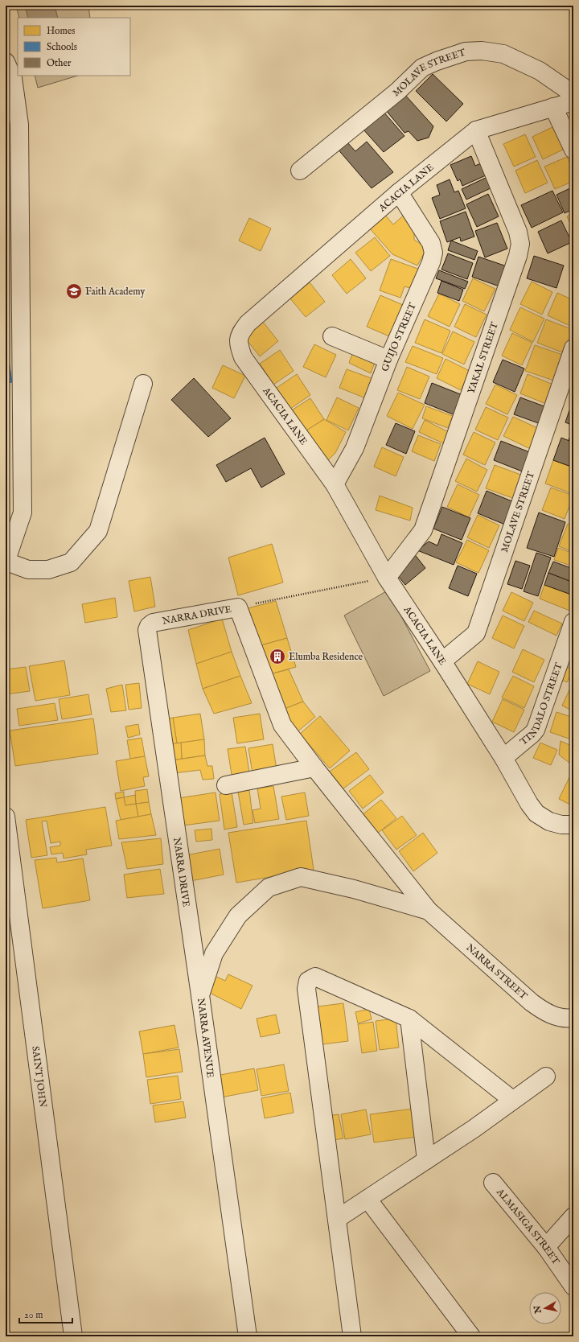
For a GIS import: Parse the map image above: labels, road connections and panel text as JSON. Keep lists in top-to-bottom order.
{
  "streets": {
    "street": [
      "MOLAVE STREET",
      "ACACIA LANE",
      "GUIJO STREET",
      "YAKAL STREET",
      "NARRA DRIVE",
      "TINDALO STREET",
      "NARRA STREET",
      "NARRA AVENUE",
      "SAINT JOHN",
      "ALMASIGA STREET"
    ]
  },
  "crossings": [
    ["MOLAVE STREET", "ACACIA LANE"],
    ["ACACIA LANE", "GUIJO STREET"],
    ["ACACIA LANE", "YAKAL STREET"],
    ["ACACIA LANE", "TINDALO STREET"],
    ["NARRA DRIVE", "NARRA STREET"],
    ["NARRA DRIVE", "NARRA AVENUE"],
    ["NARRA STREET", "NARRA AVENUE"]
  ],
  "places": {
    "school or university": ["Faith Academy"],
    "building": ["Elumba Residence"]
  },
  "legend": ["Homes", "Schools", "Other"],
  "scale_bar": "20 m",
  "north": "left"
}
